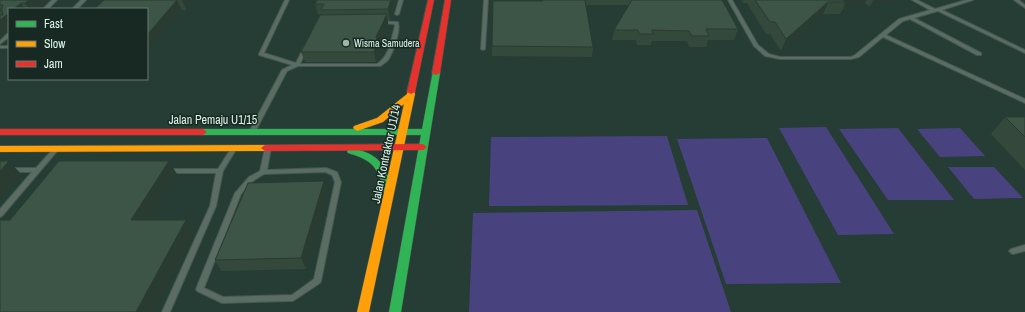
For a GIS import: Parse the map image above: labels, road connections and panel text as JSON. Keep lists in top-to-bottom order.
{
  "streets": {
    "street": ["Jalan Pemaju U1/15", "Jalan Kontraktor U1/14"]
  },
  "crossings": [
    ["Jalan Pemaju U1/15", "Jalan Kontraktor U1/14"]
  ],
  "places": ["Wisma Samudera"],
  "legend": ["Fast", "Slow", "Jam"]
}
